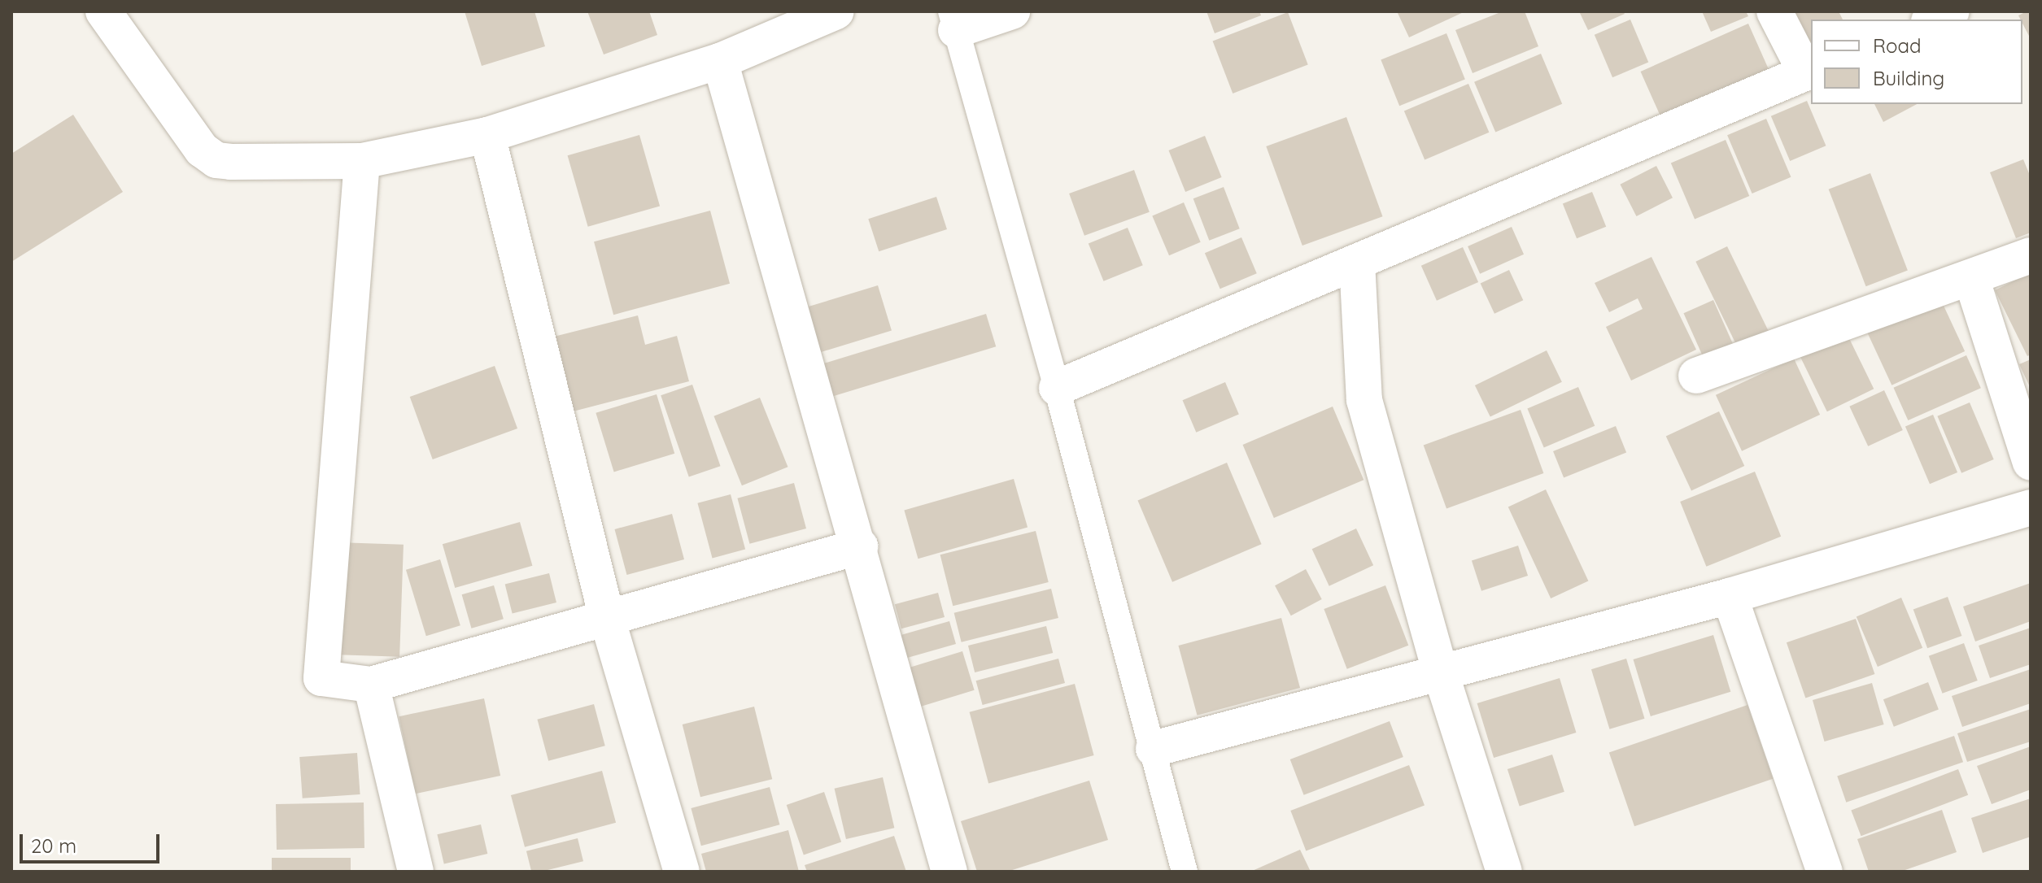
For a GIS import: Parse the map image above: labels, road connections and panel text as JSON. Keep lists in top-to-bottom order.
{
  "legend": ["Road", "Building"],
  "scale_bar": "20 m"
}
